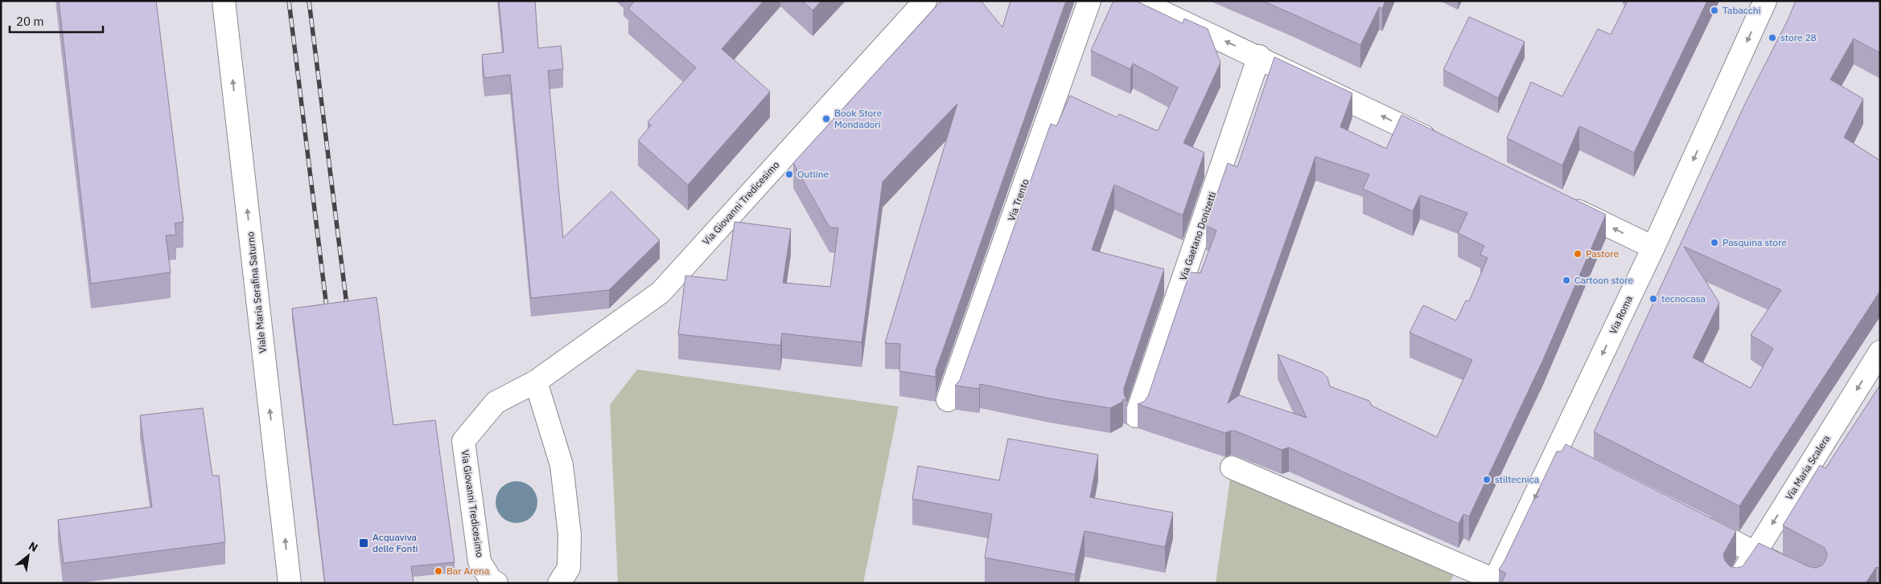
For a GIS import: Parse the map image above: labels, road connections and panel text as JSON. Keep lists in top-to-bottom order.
{
  "streets": {
    "street": [
      "Via Trento",
      "Via Giovanni Tredicesimo",
      "Via Gaetano Donizetti",
      "Viale Maria Serafina Saturno",
      "Via Roma",
      "Via Maria Scalera"
    ]
  },
  "one_way": ["Viale Maria Serafina Saturno", "Via Roma", "Via Maria Scalera"],
  "places": {
    "other": [
      "Tabacchi",
      "store 28",
      "Book Store Mondadori",
      "Outline",
      "Pasquina store",
      "Pastore",
      "Cartoon store",
      "tecnocasa",
      "stiltecnica",
      "Bar Arena"
    ],
    "transit": ["Acquaviva delle Fonti"]
  },
  "scale_bar": "20 m",
  "north": "top right"
}
